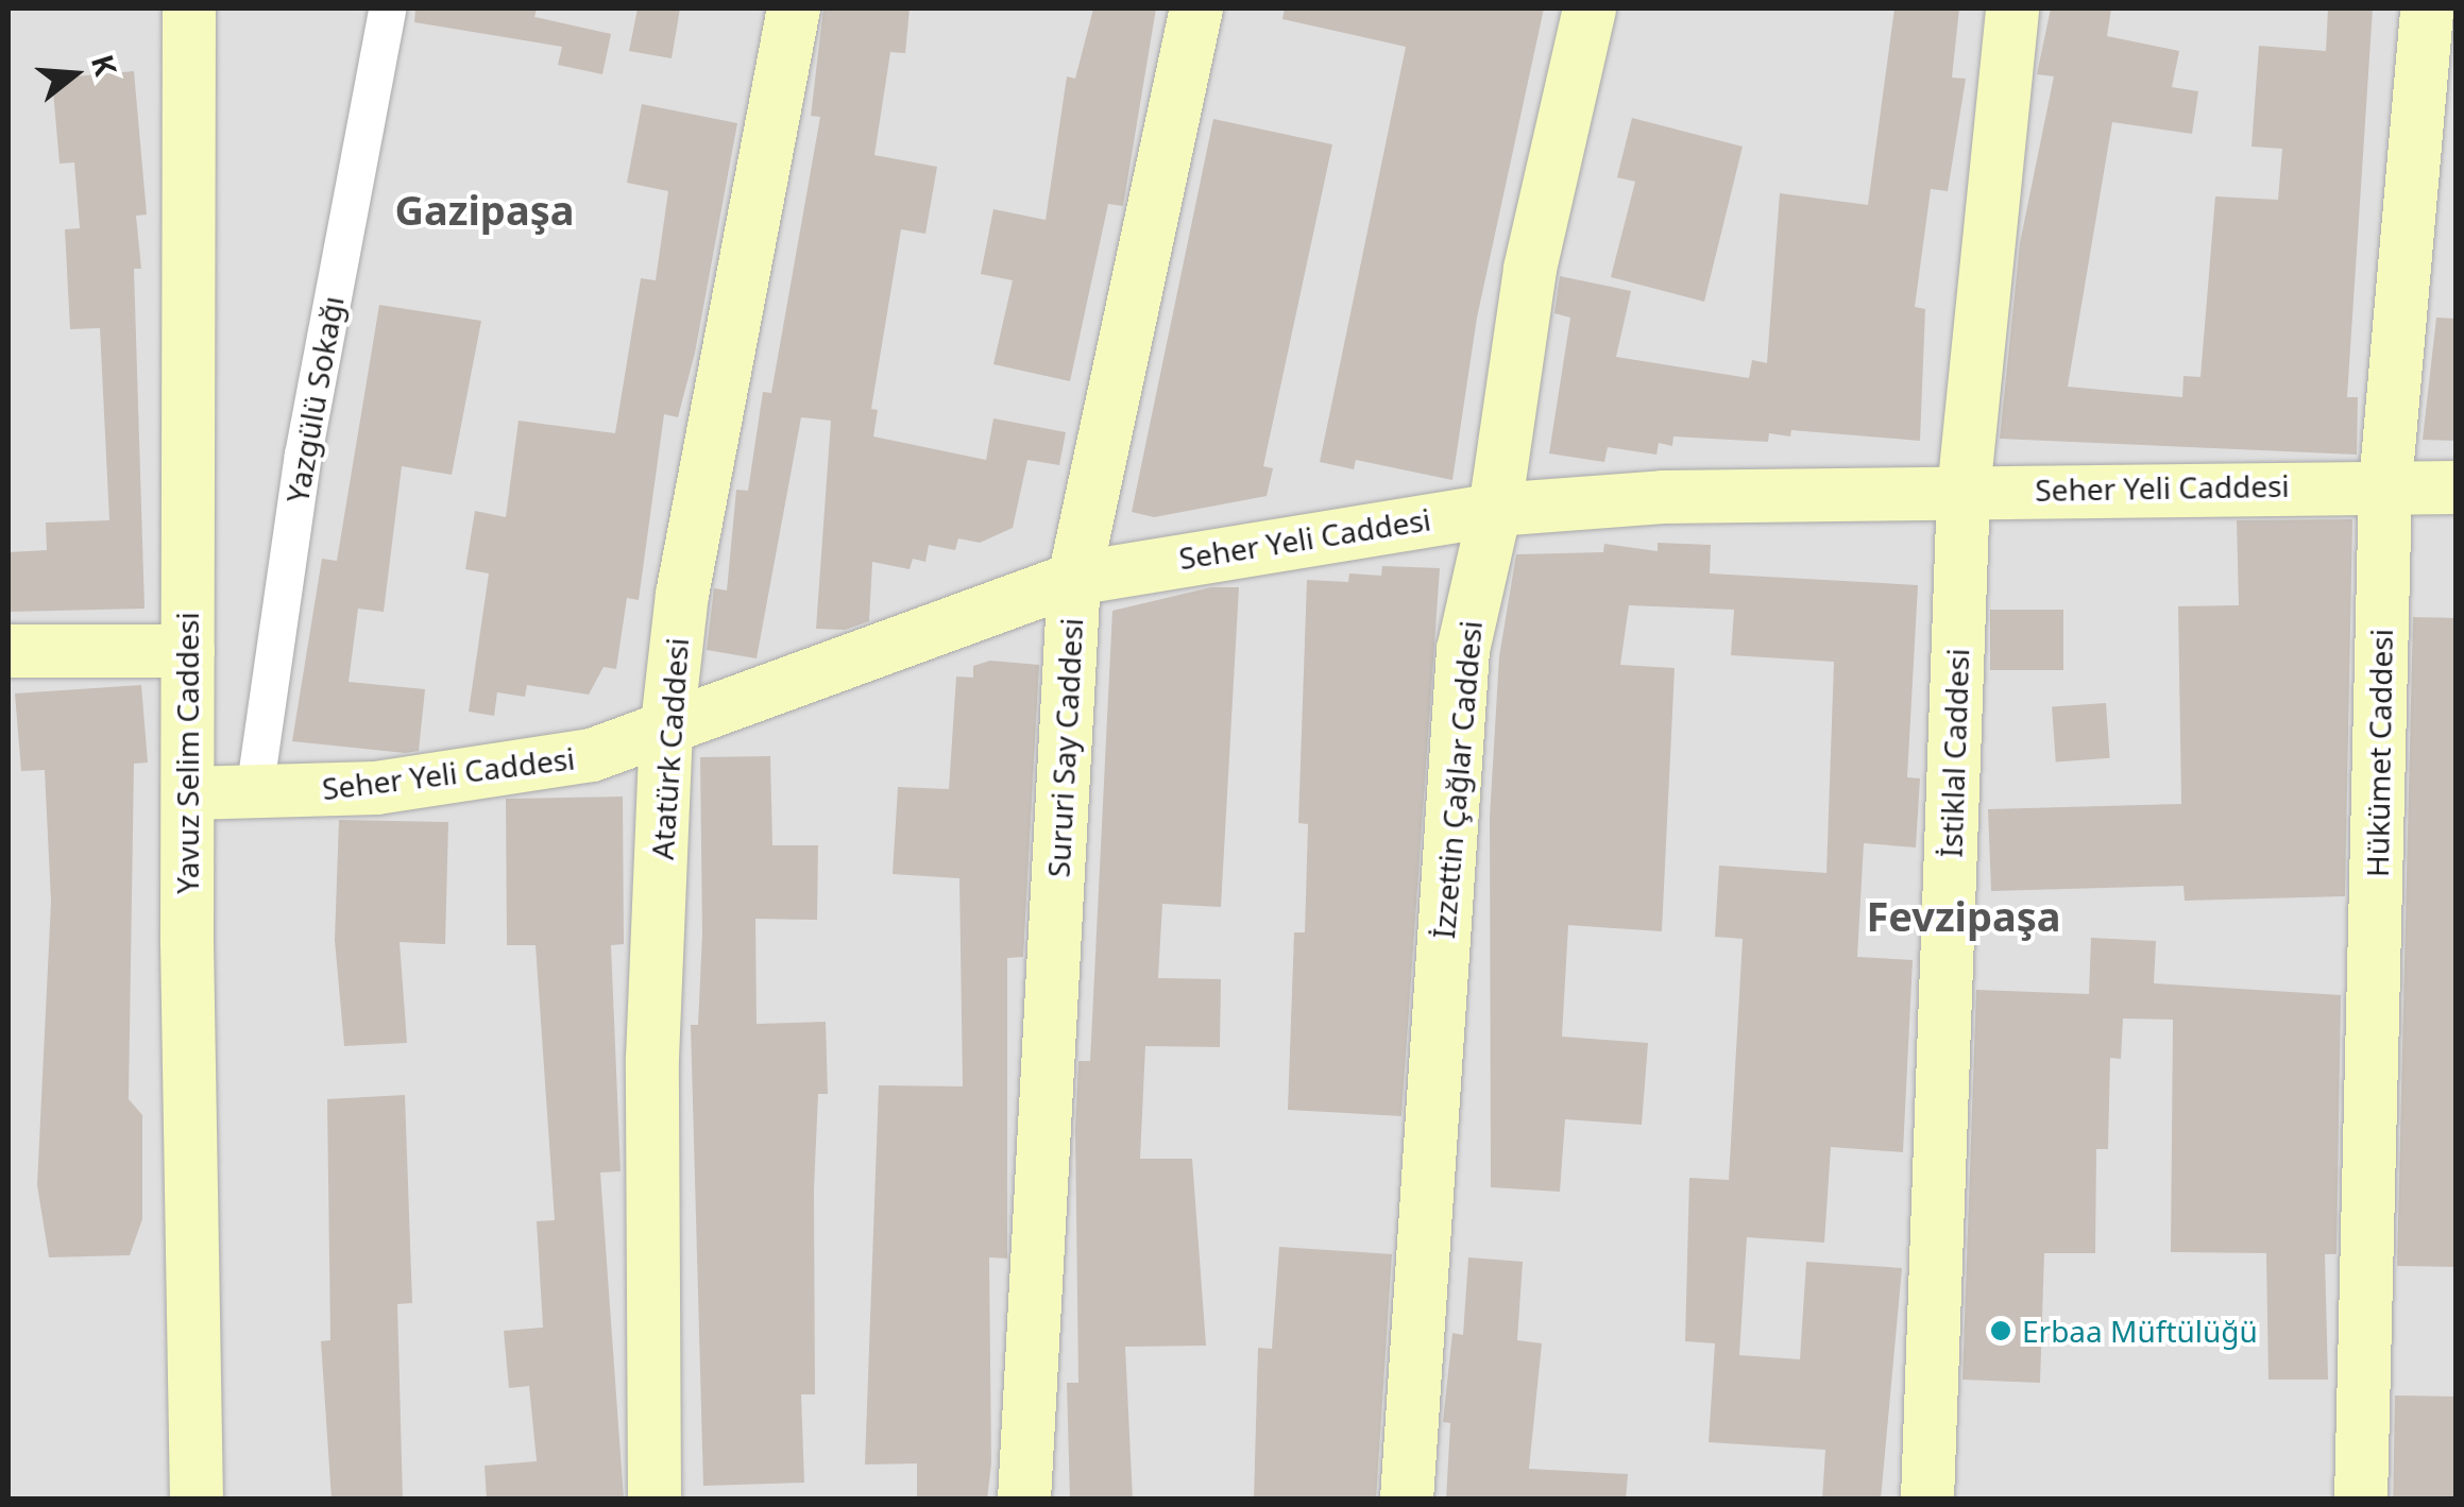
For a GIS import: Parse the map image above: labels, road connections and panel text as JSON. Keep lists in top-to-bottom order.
{
  "streets": {
    "street": [
      "Yazgülü Sokağı",
      "Seher Yeli Caddesi",
      "Sururi Say Caddesi",
      "Atatürk Caddesi",
      "Yavuz Selim Caddesi",
      "İstiklal Caddesi",
      "Hükümet Caddesi",
      "İzzettin Çağlar Caddesi"
    ]
  },
  "crossings": [
    ["Yazgülü Sokağı", "Seher Yeli Caddesi"],
    ["Seher Yeli Caddesi", "Sururi Say Caddesi"],
    ["Seher Yeli Caddesi", "Atatürk Caddesi"],
    ["Seher Yeli Caddesi", "Yavuz Selim Caddesi"],
    ["Seher Yeli Caddesi", "İstiklal Caddesi"],
    ["Seher Yeli Caddesi", "Hükümet Caddesi"],
    ["Seher Yeli Caddesi", "İzzettin Çağlar Caddesi"]
  ],
  "districts": ["Gazipaşa", "Fevzipaşa"],
  "places": ["Erbaa Müftülüğü"],
  "north": "right"
}
